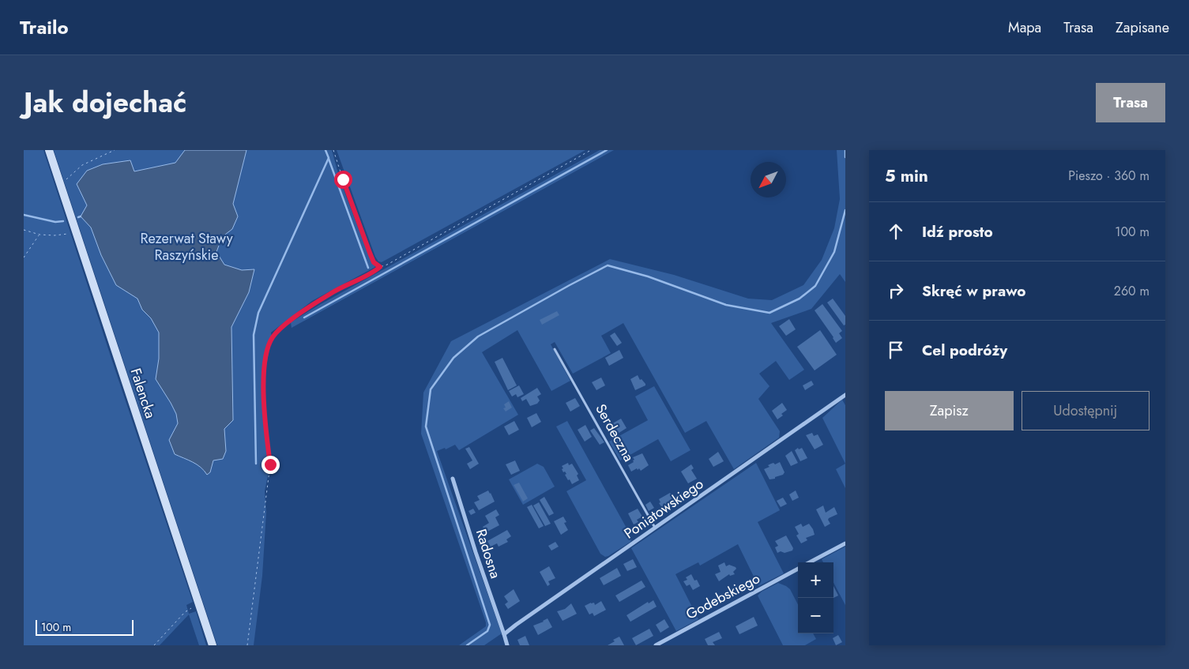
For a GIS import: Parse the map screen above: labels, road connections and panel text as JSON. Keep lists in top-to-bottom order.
{
  "streets": {
    "street": [
      "Falencka",
      "Poniatowskiego",
      "Radosna",
      "Godebskiego"
    ],
    "lane": ["Serdeczna"]
  },
  "crossings": [
    ["Serdeczna", "Poniatowskiego"],
    ["Poniatowskiego", "Radosna"]
  ],
  "parks": ["Rezerwat Stawy Raszyńskie"],
  "scale_bar": "100 m",
  "north": "bottom left",
  "page": {
    "header": "Trailo",
    "nav": ["Mapa", "Trasa", "Zapisane"],
    "title": "Jak dojechać",
    "buttons": [
      "Trasa",
      ["Zapisz", "Udostępnij"]
    ],
    "heading": ["5 min", "Pieszo · 360 m"],
    "list": [
      ["Idź prosto", "100 m"],
      ["Skręć w prawo", "260 m"],
      "Cel podróży"
    ],
    "map_buttons": ["+", "−"],
    "scale": "100 m"
  }
}
